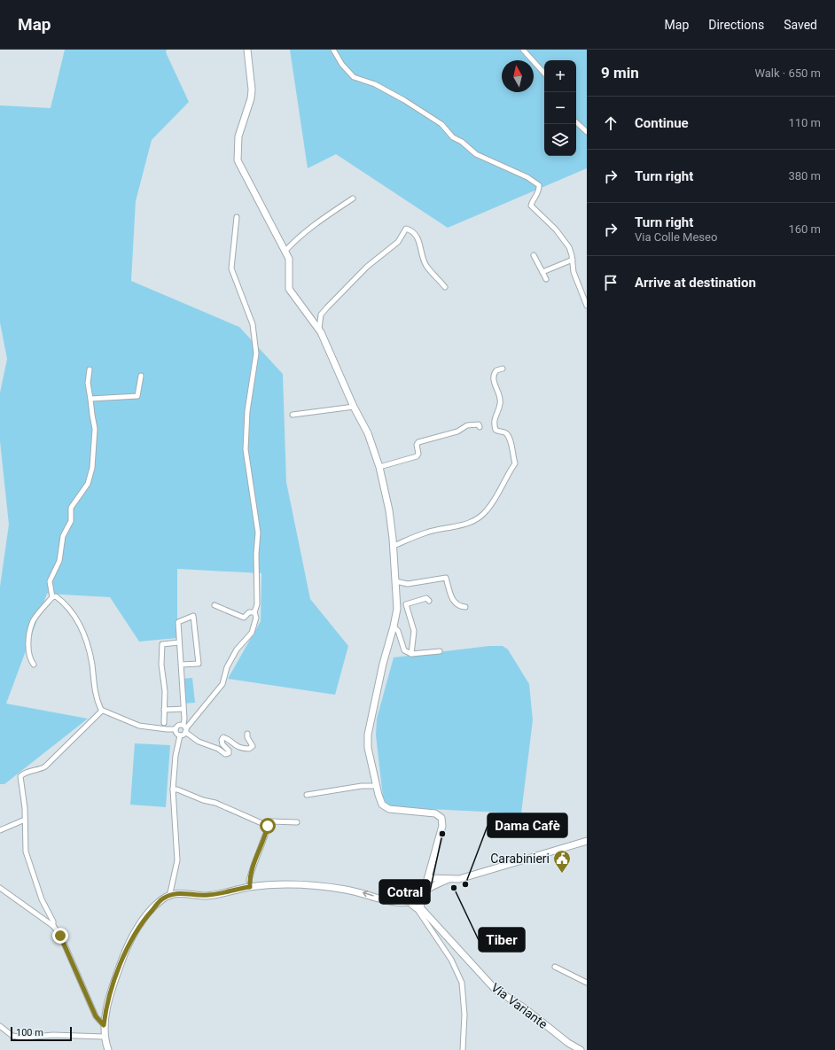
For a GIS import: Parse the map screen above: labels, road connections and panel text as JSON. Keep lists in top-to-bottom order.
{
  "streets": {
    "main road": ["Via Variante"]
  },
  "places": {
    "other": ["Cotral", "Dama Cafè", "Tiber"],
    "public building": ["Carabinieri"]
  },
  "scale_bar": "100 m",
  "north": "top",
  "page": {
    "header": "Map",
    "nav": ["Map", "Directions", "Saved"],
    "heading": ["9 min", "Walk · 650 m"],
    "map_buttons": ["+", "−"],
    "list": [
      ["Continue", "110 m"],
      ["Turn right", "380 m"],
      ["Turn right", "Via Colle Meseo", "160 m"],
      "Arrive at destination"
    ],
    "scale": "100 m"
  }
}
